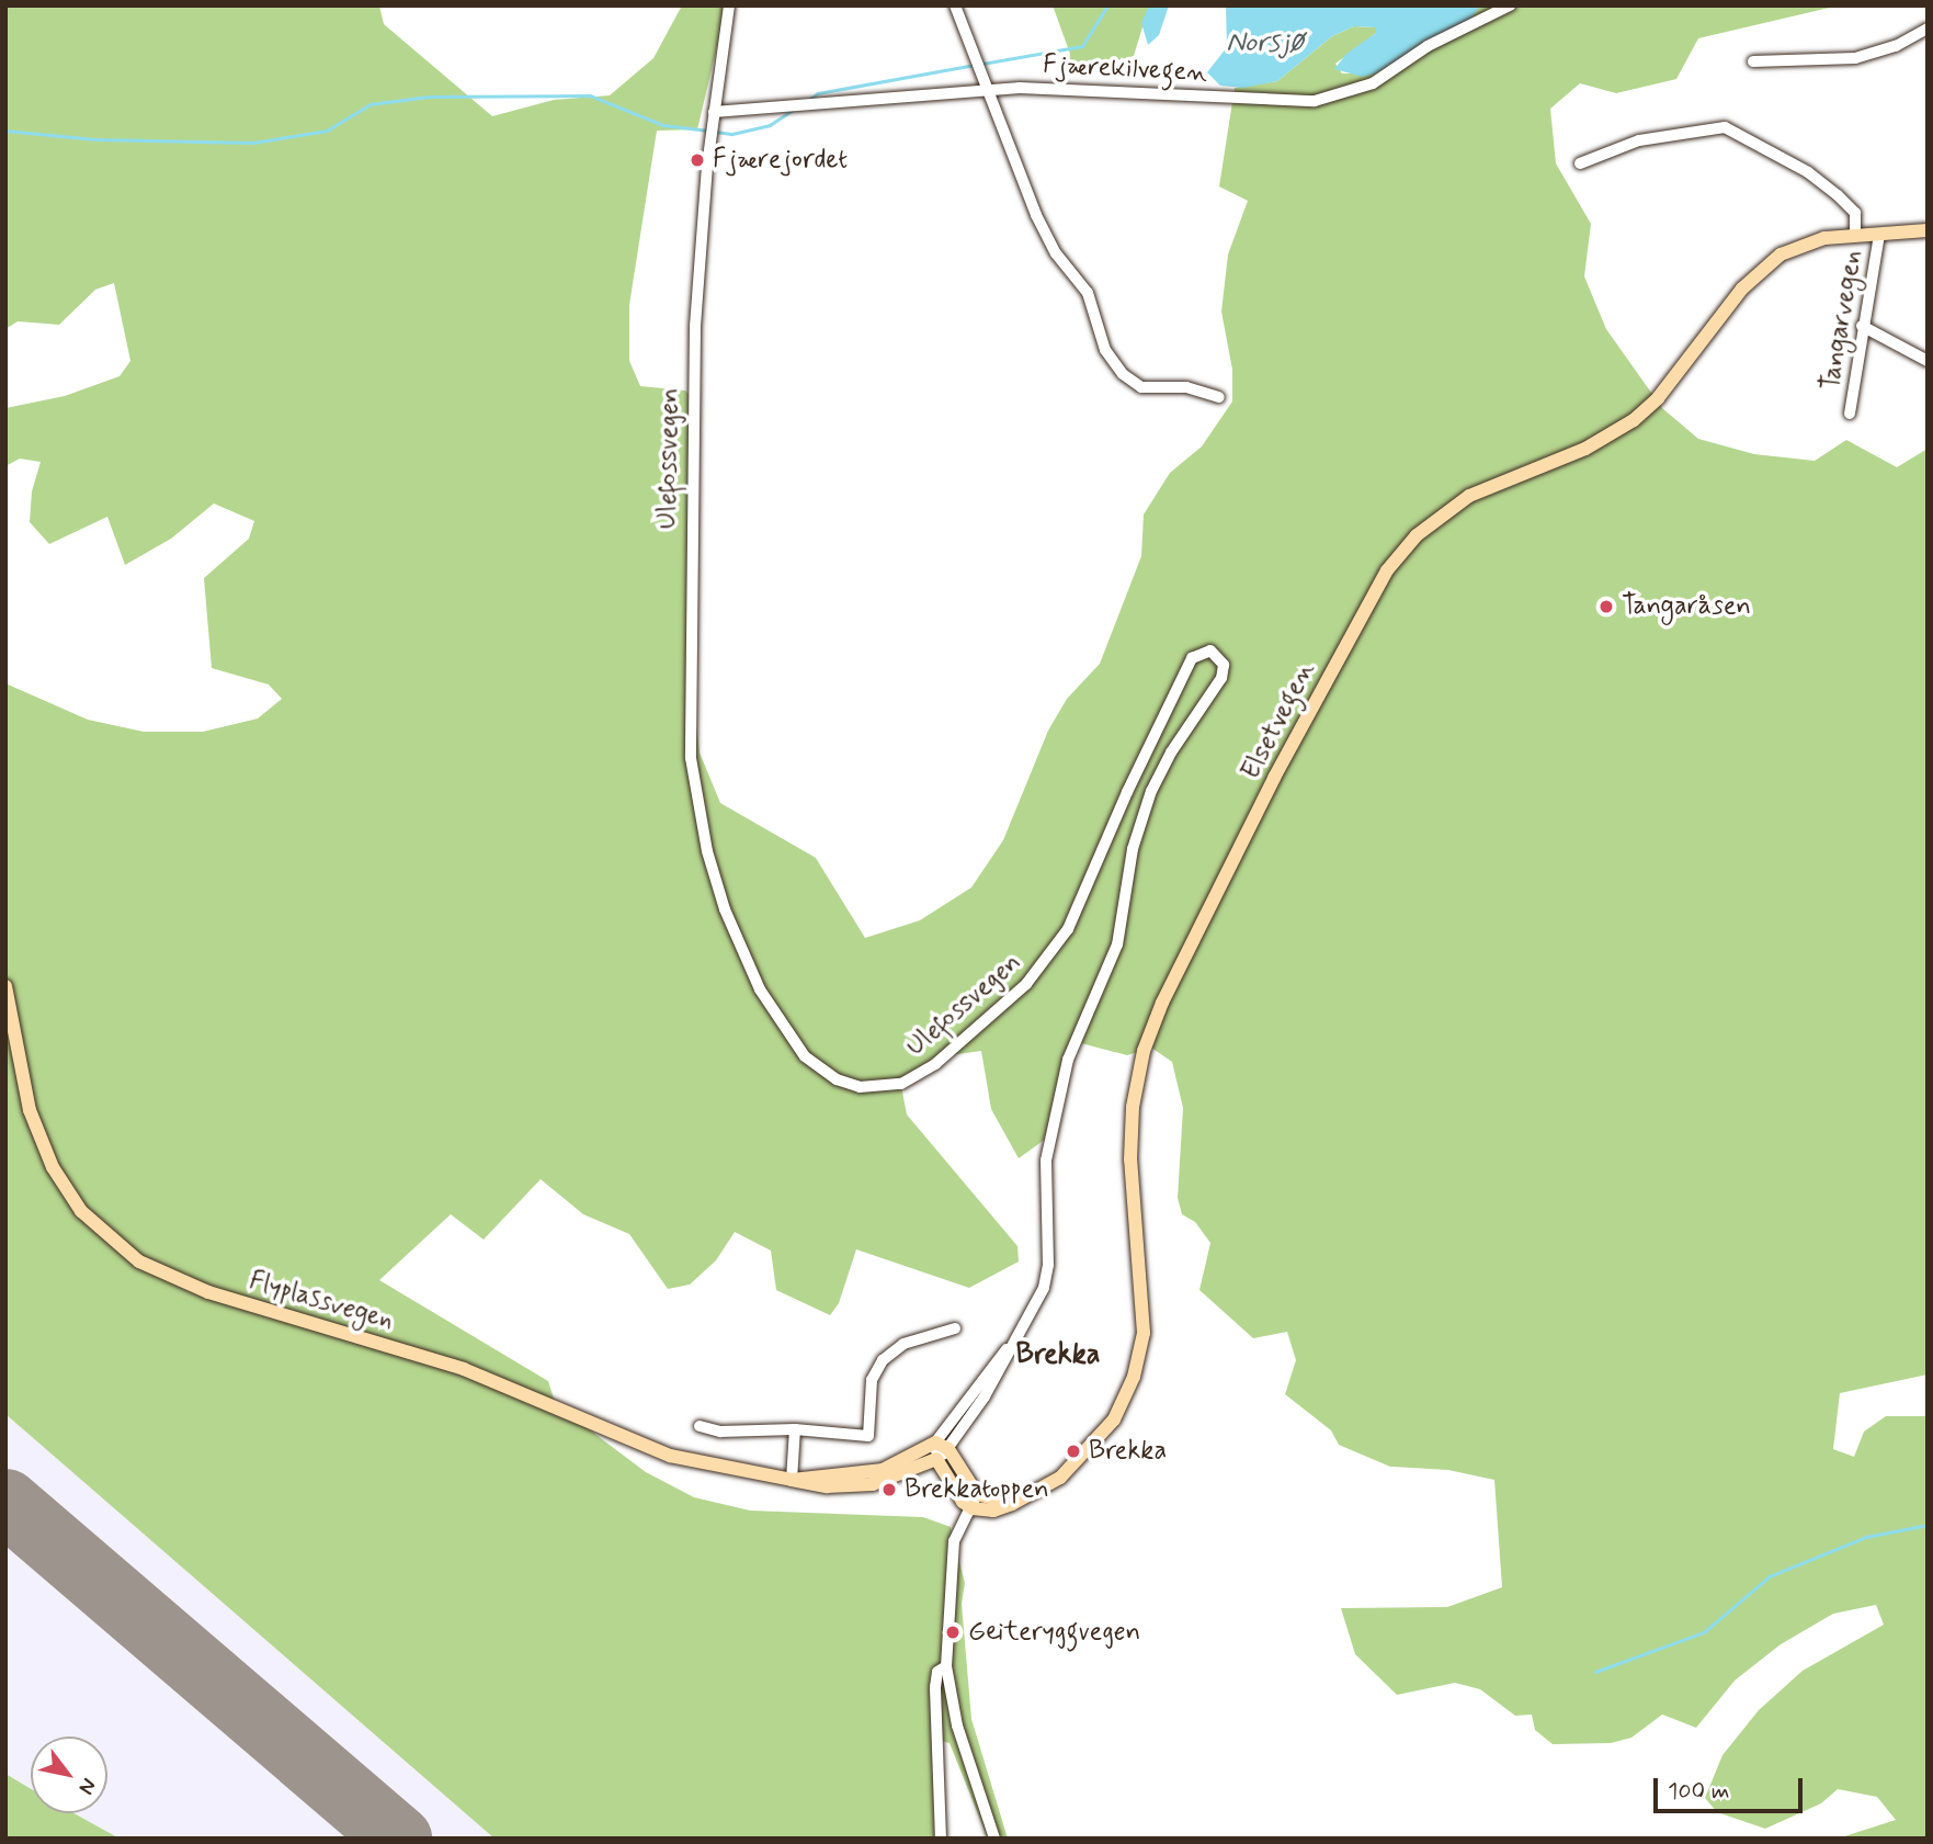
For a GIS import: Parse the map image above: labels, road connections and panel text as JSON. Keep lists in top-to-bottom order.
{
  "streets": {
    "main road": ["Elsetvegen", "Flyplassvegen"],
    "street": ["Fjærekilvegen", "Tangarvegen", "Ulefossvegen"]
  },
  "crossings": [
    ["Fjærekilvegen", "Ulefossvegen"],
    ["Tangarvegen", "Elsetvegen"],
    ["Ulefossvegen", "Flyplassvegen"]
  ],
  "districts": ["Brekka"],
  "water": ["Norsjø"],
  "places": [
    "Fjærejordet",
    "Tangaråsen",
    "Brekka",
    "Brekkatoppen",
    "Geiteryggvegen"
  ],
  "scale_bar": "100 m",
  "north": "bottom right"
}
